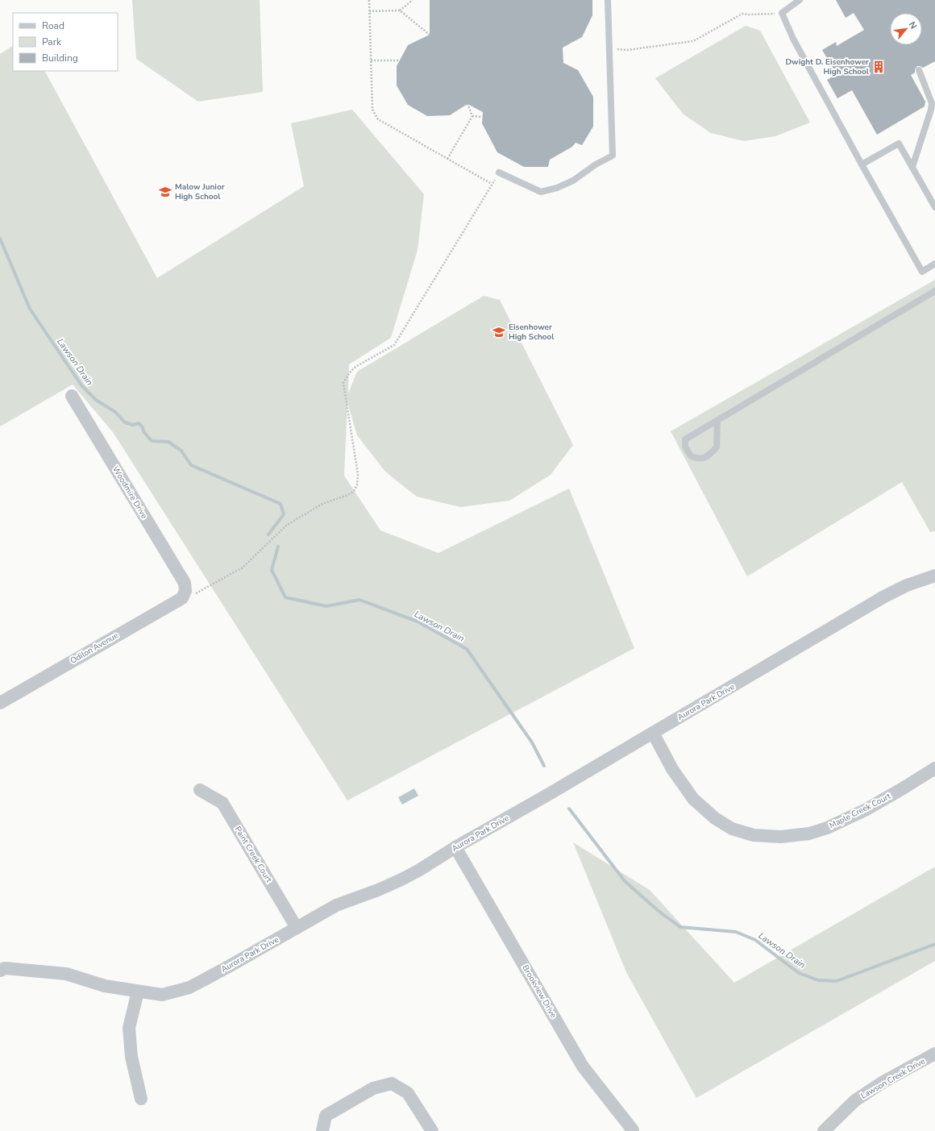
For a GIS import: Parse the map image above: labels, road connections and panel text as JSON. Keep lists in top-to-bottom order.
{
  "streets": {
    "street": [
      "Woodmire Drive",
      "Odilon Avenue",
      "Aurora Park Drive",
      "Maple Creek Court",
      "Paint Creek Court",
      "Brookview Drive",
      "Lawson Creek Drive"
    ]
  },
  "crossings": [
    ["Woodmire Drive", "Odilon Avenue"],
    ["Aurora Park Drive", "Maple Creek Court"],
    ["Aurora Park Drive", "Paint Creek Court"],
    ["Aurora Park Drive", "Brookview Drive"]
  ],
  "water": ["Lawson Drain"],
  "places": {
    "building": ["Dwight D. Eisenhower High School"],
    "school or university": ["Malow Junior High School", "Eisenhower High School"]
  },
  "legend": ["Road", "Park", "Building"],
  "north": "top right"
}
